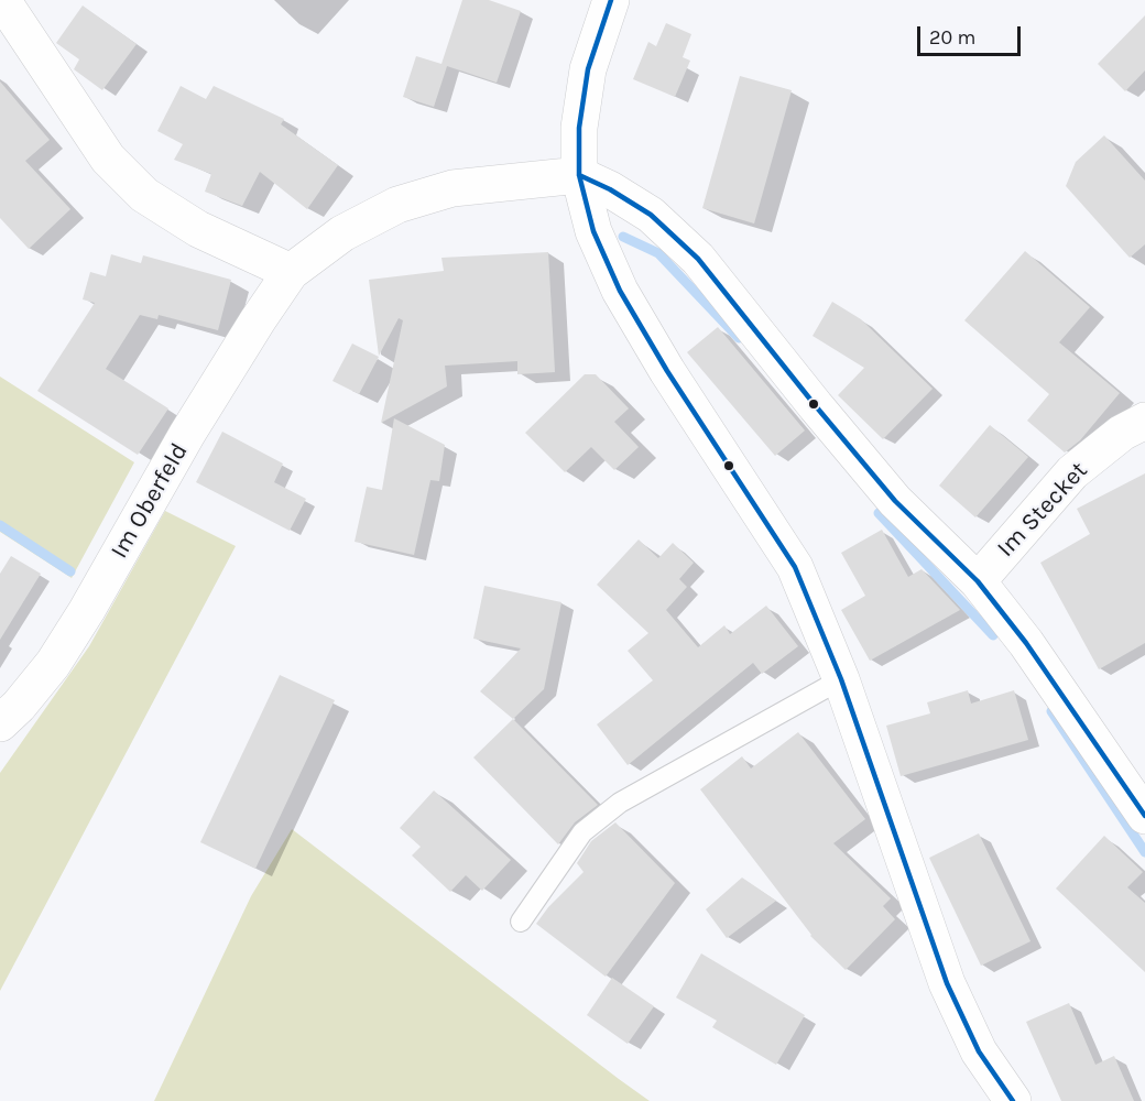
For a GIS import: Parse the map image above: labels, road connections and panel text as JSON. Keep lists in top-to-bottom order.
{
  "streets": {
    "street": ["Im Oberfeld", "Im Stecket"]
  },
  "scale_bar": "20 m"
}
